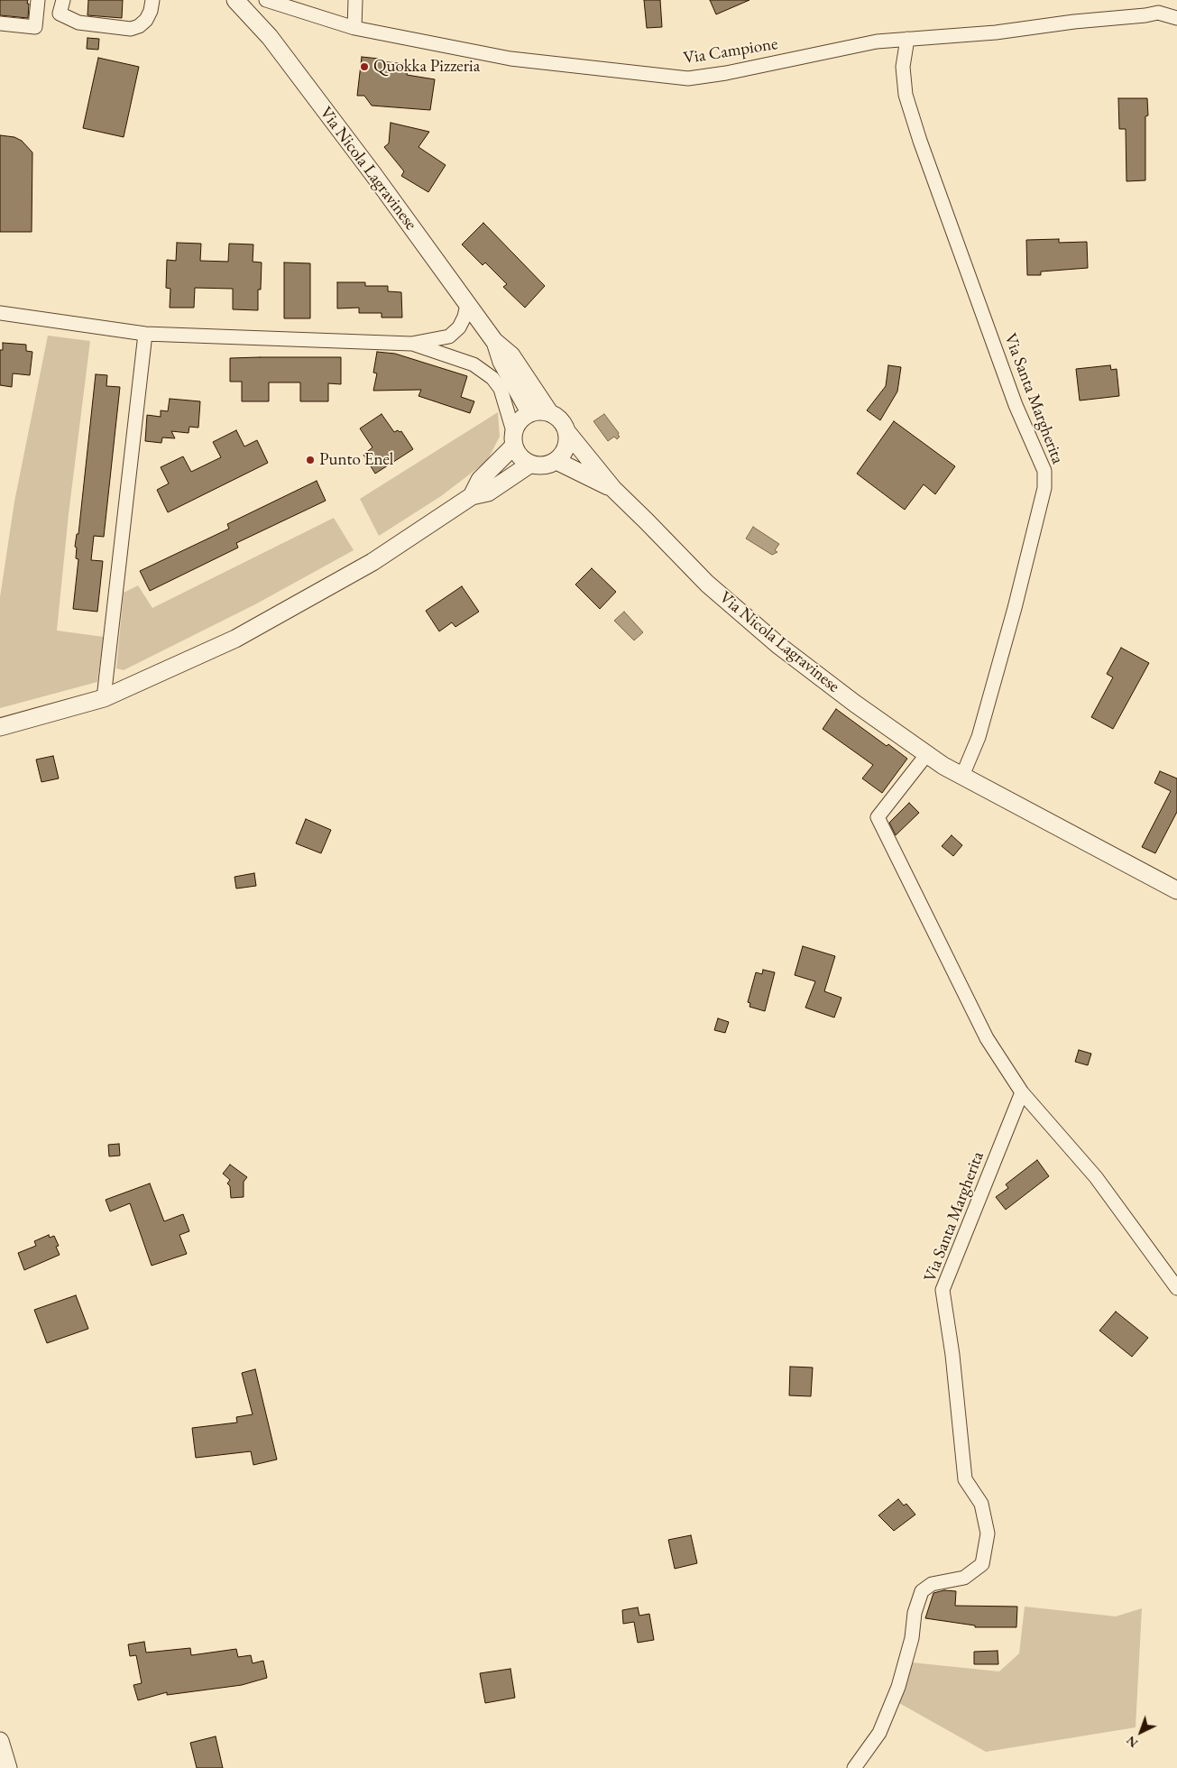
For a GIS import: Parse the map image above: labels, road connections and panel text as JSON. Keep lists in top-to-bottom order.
{
  "streets": {
    "street": ["Via Campione", "Via Nicola Lagravinese", "Via Santa Margherita"]
  },
  "crossings": [
    ["Via Campione", "Via Santa Margherita"],
    ["Via Nicola Lagravinese", "Via Santa Margherita"]
  ],
  "places": ["Quokka Pizzeria", "Punto Enel"],
  "north": "bottom left"
}
